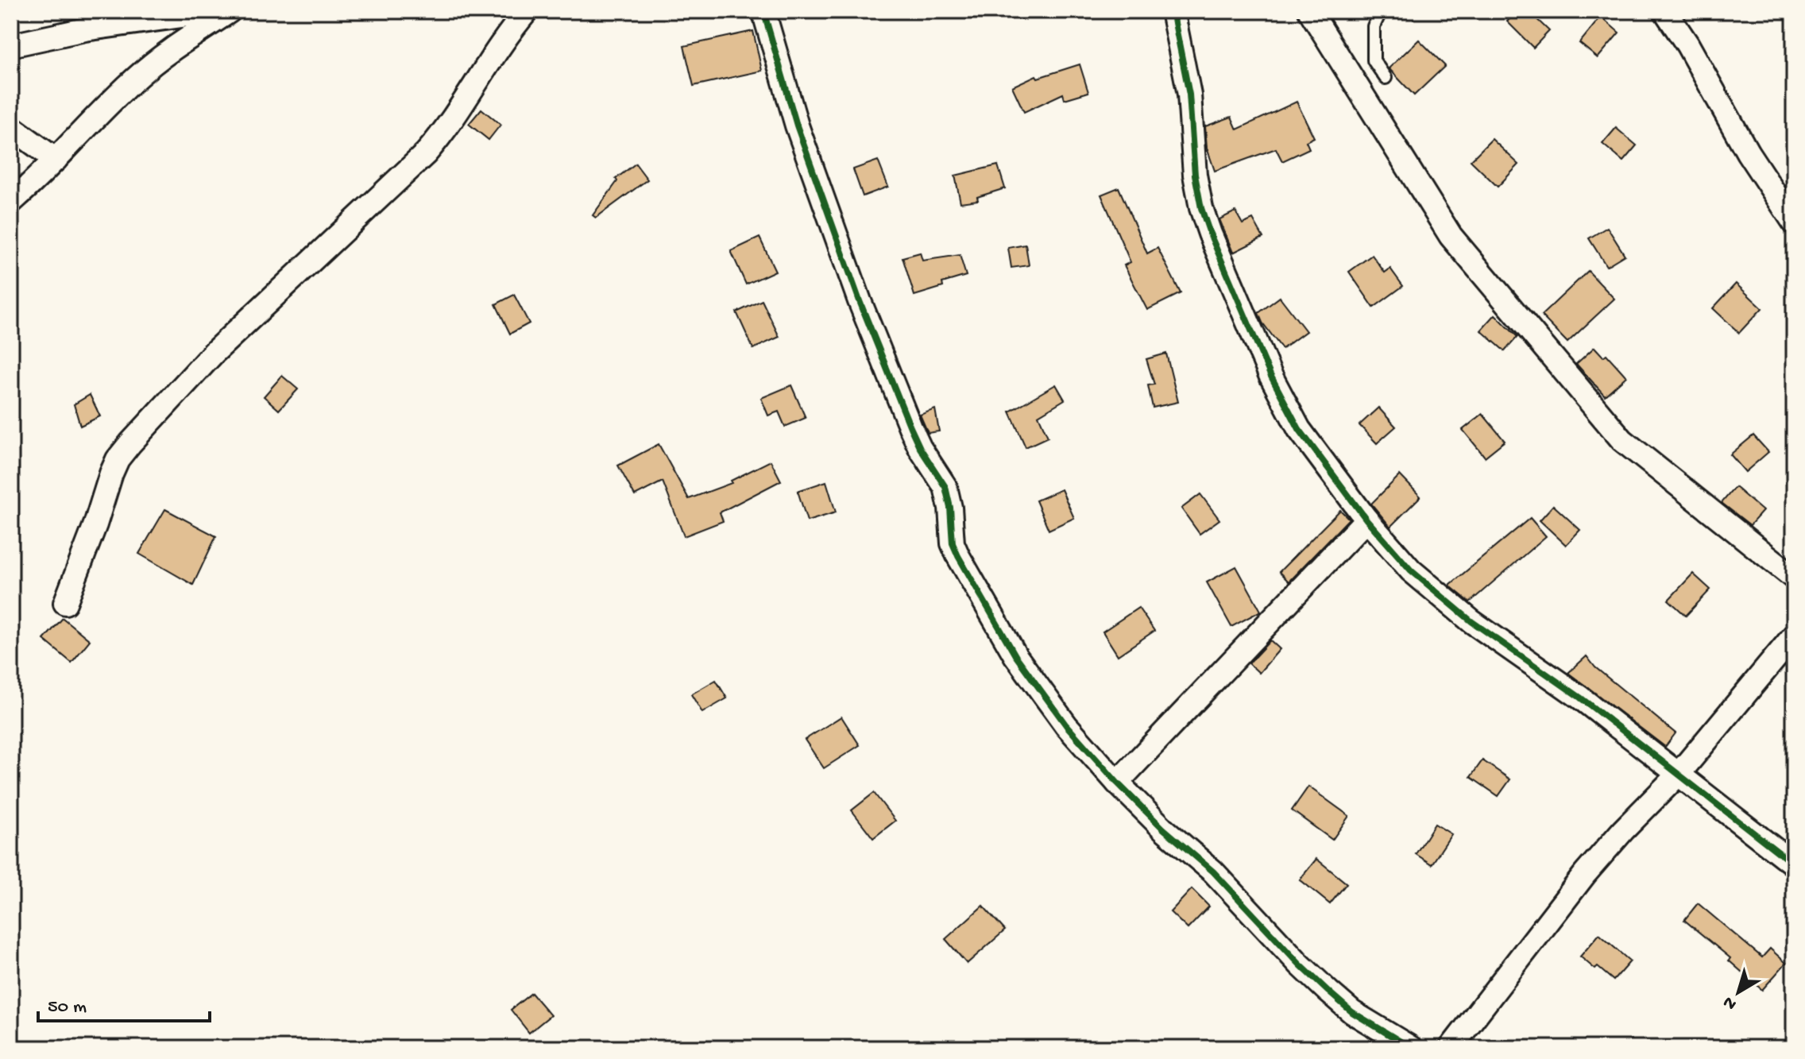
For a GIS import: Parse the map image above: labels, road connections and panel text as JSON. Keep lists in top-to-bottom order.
{
  "scale_bar": "50 m",
  "north": "bottom left"
}
